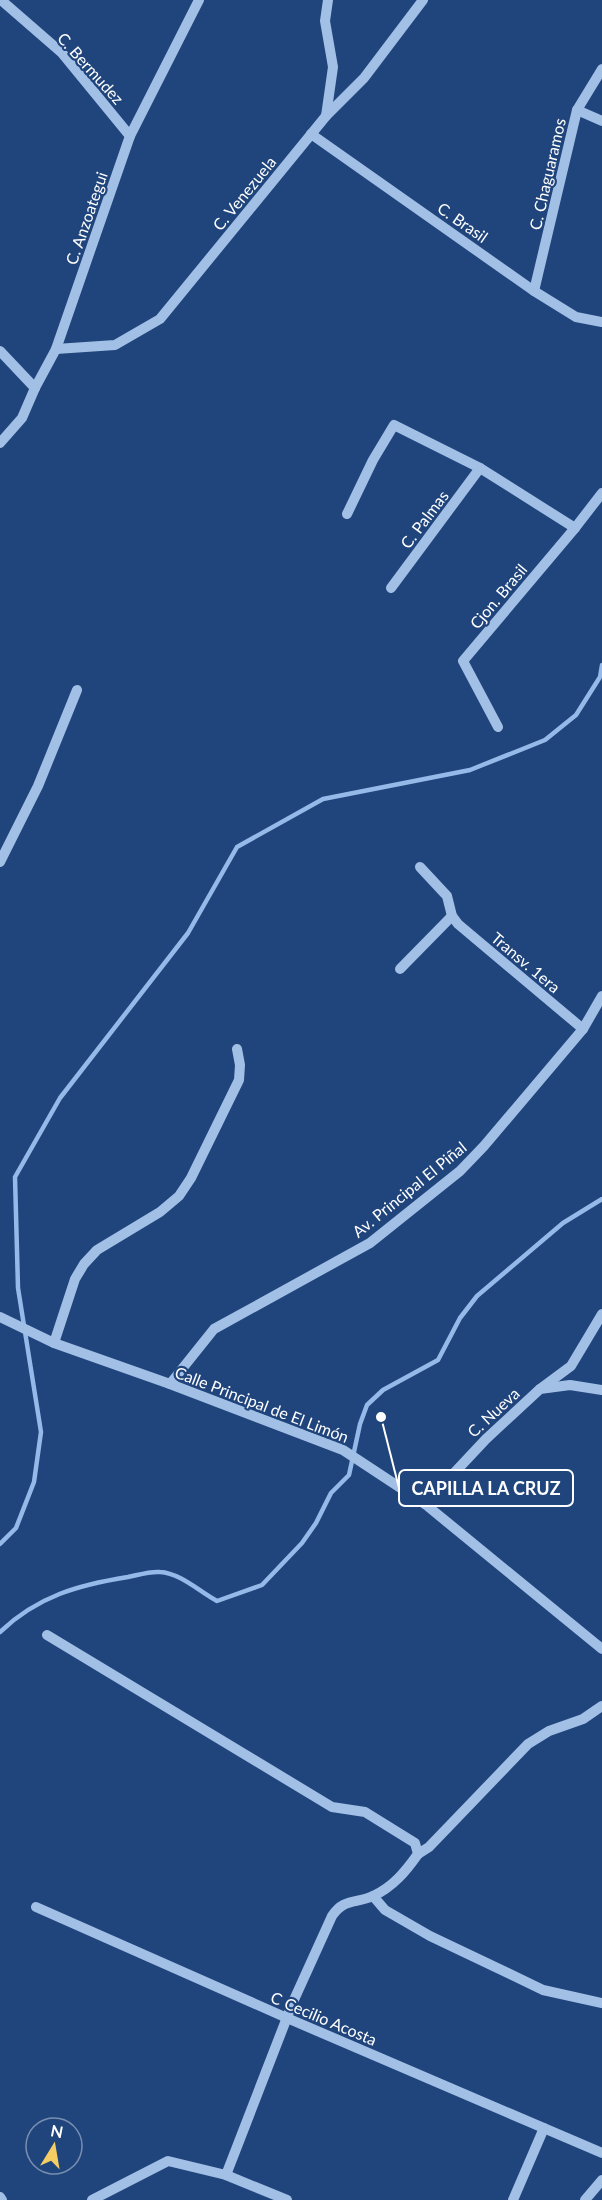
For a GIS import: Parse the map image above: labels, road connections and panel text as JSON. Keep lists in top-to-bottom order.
{
  "streets": {
    "street": [
      "C. Bermudez",
      "C. Chaguaramos",
      "C. Venezuela",
      "C. Anzoategui",
      "C. Brasil",
      "C. Palmas",
      "Cjon. Brasil",
      "Transv. 1era",
      "Av. Principal El Piñal",
      "Calle Principal de El Limón",
      "C. Nueva",
      "C Cecilio Acosta"
    ]
  },
  "crossings": [
    ["C. Bermudez", "C. Anzoategui"],
    ["C. Chaguaramos", "C. Brasil"],
    ["C. Venezuela", "C. Anzoategui"],
    ["C. Venezuela", "C. Brasil"],
    ["Transv. 1era", "Av. Principal El Piñal"],
    ["Av. Principal El Piñal", "Calle Principal de El Limón"],
    ["Calle Principal de El Limón", "C. Nueva"]
  ],
  "places": ["CAPILLA LA CRUZ"],
  "north": "top"
}
